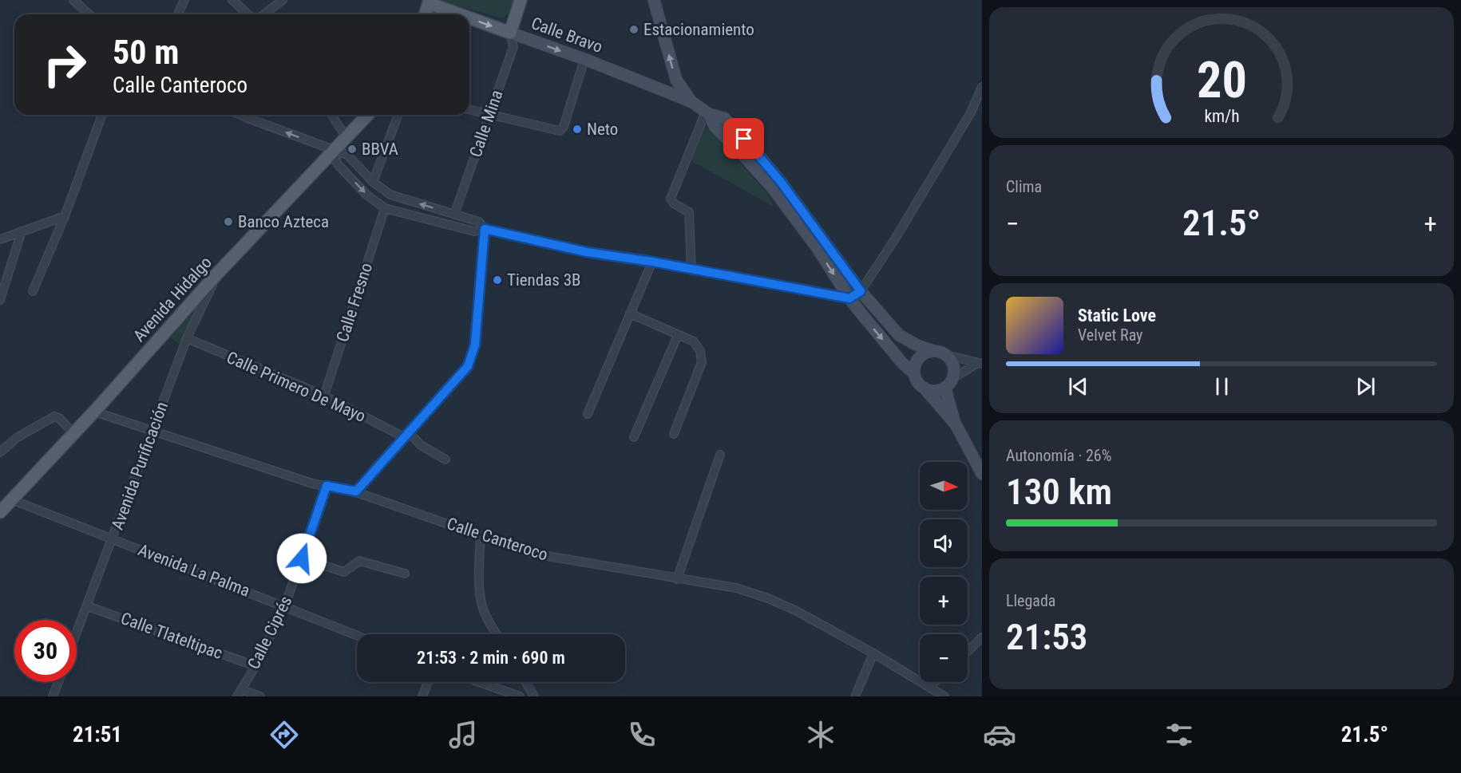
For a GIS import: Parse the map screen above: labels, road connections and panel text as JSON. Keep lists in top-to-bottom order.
{
  "streets": {
    "main road": ["Calle Bravo", "Avenida Hidalgo"],
    "street": [
      "Calle Mina",
      "Calle Fresno",
      "Calle Primero De Mayo",
      "Avenida Purificación",
      "Calle Canteroco",
      "Avenida La Palma",
      "Calle Ciprés",
      "Calle Tlateltipac"
    ]
  },
  "crossings": [
    ["Calle Bravo", "Calle Mina"],
    ["Avenida Hidalgo", "Avenida Purificación"],
    ["Avenida Hidalgo", "Calle Canteroco"],
    ["Avenida Hidalgo", "Avenida La Palma"],
    ["Calle Fresno", "Calle Primero De Mayo"],
    ["Calle Primero De Mayo", "Avenida Purificación"],
    ["Avenida Purificación", "Calle Canteroco"],
    ["Avenida Purificación", "Avenida La Palma"],
    ["Avenida Purificación", "Calle Tlateltipac"],
    ["Calle Canteroco", "Calle Ciprés"],
    ["Avenida La Palma", "Calle Ciprés"],
    ["Calle Ciprés", "Calle Tlateltipac"]
  ],
  "one_way": ["Calle Bravo"],
  "places": [
    "Estacionamiento",
    "Neto",
    "BBVA",
    "Banco Azteca",
    "Tiendas 3B"
  ],
  "north": "right",
  "page": {
    "turn": ["50 m", "Calle Canteroco"],
    "tile": [
      "Clima",
      ["Autonomía · 26%", "130 km"],
      ["Llegada", "21:53"]
    ],
    "heat": ["−", "21.5°", "+"],
    "song": ["Static Love", "Velvet Ray"],
    "map_buttons": ["+", "−"],
    "limit": "30",
    "trip": "21:53 · 2 min · 690 m",
    "tabs": ["21:51", "21.5°"],
    "gauge": ["20", "km/h"]
  }
}
